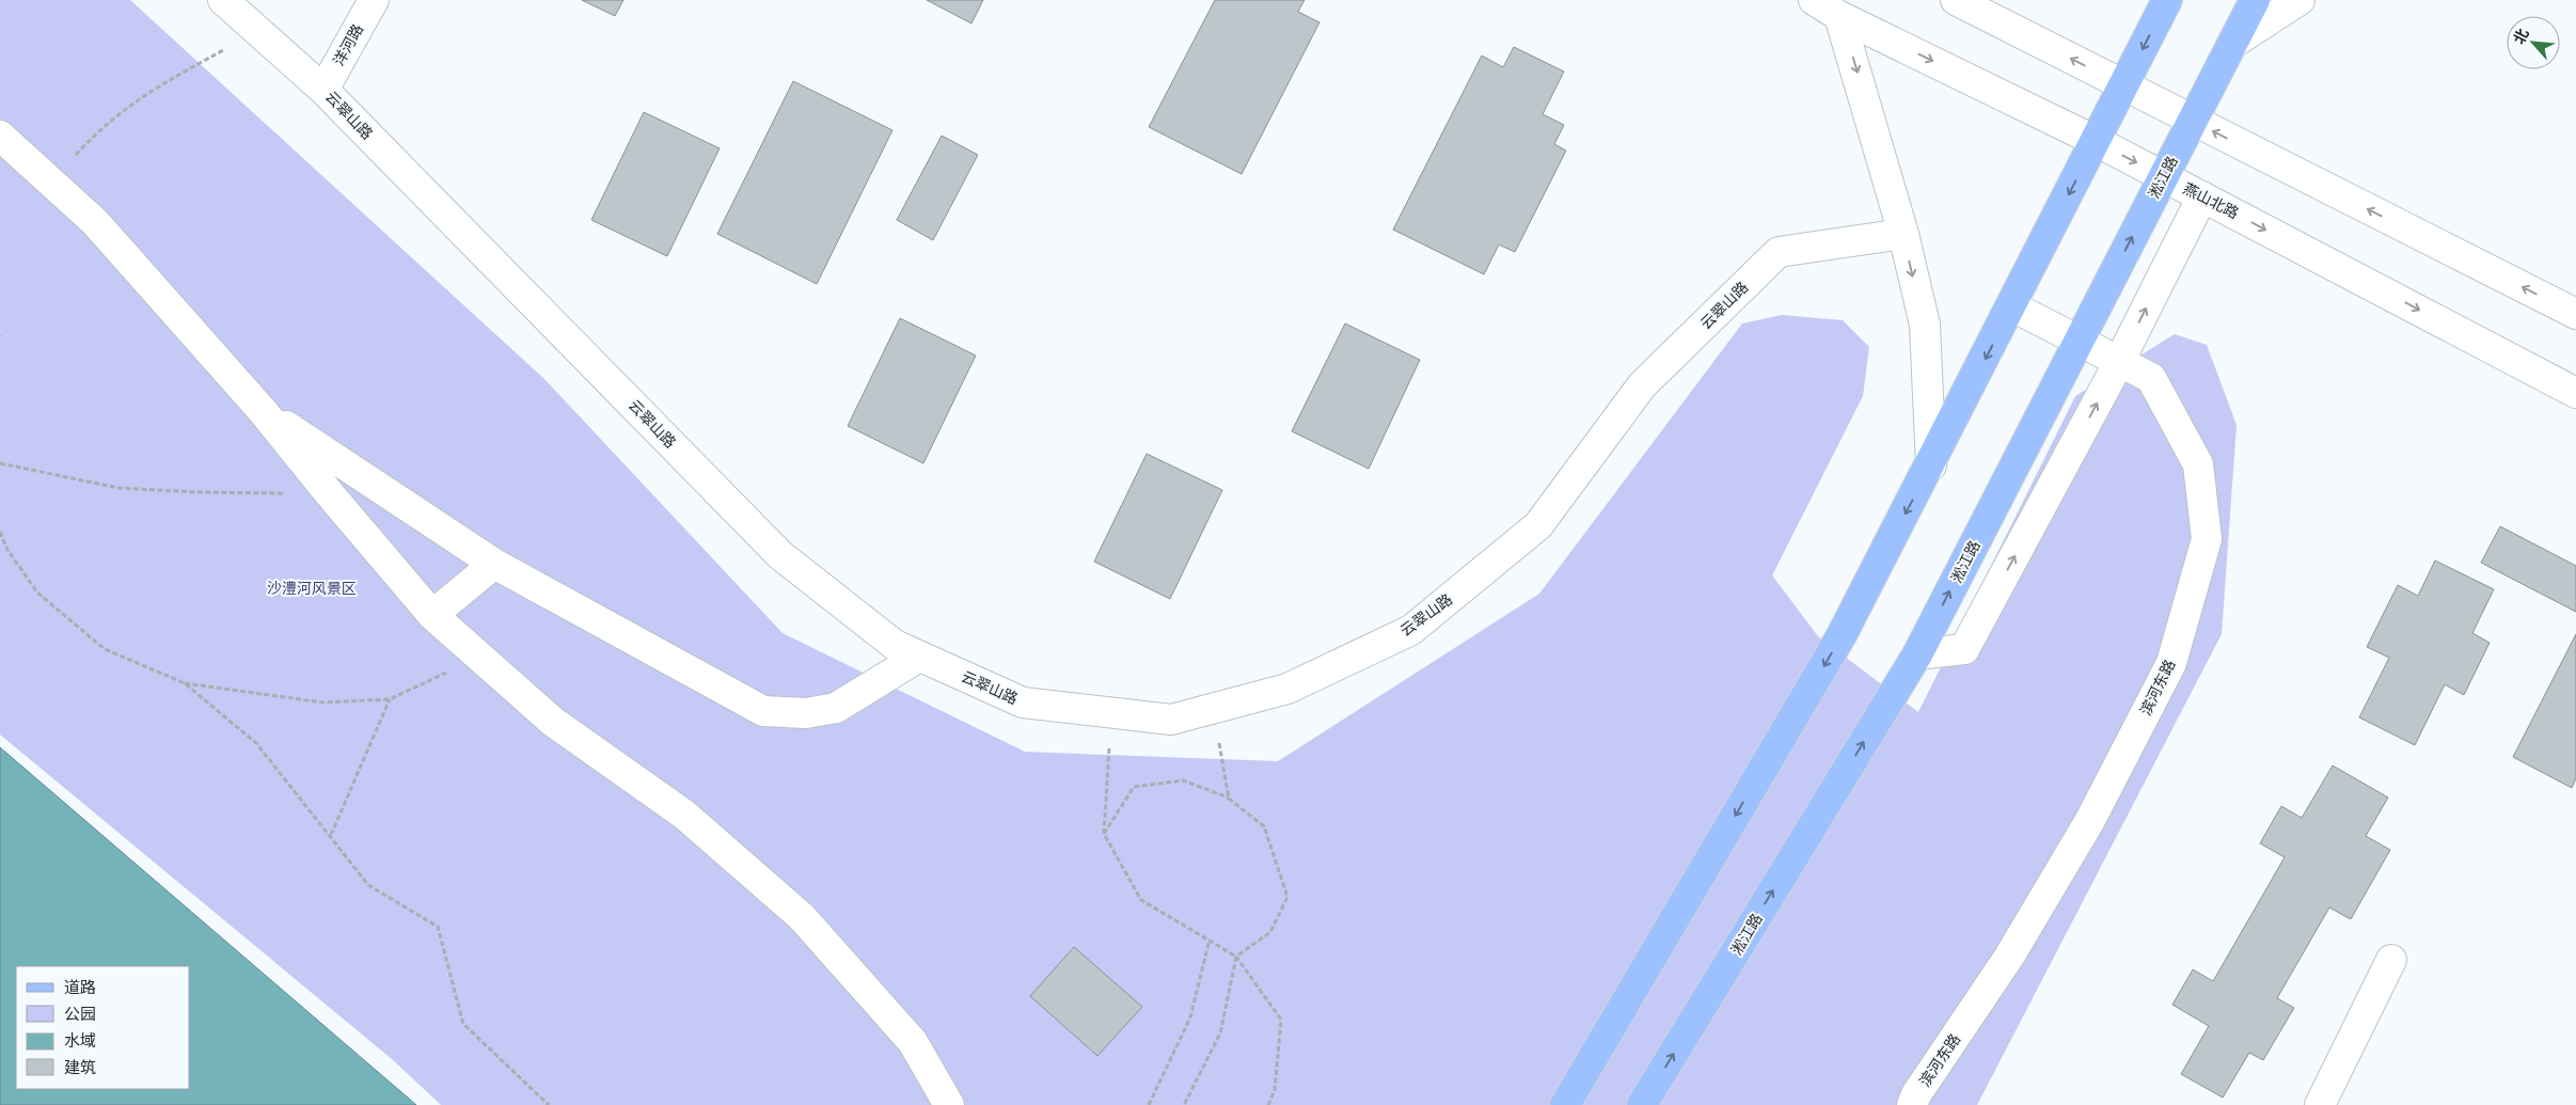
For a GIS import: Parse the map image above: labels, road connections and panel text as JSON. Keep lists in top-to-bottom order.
{
  "streets": {
    "main road": ["淞江路"],
    "street": [
      "洋河路",
      "云翠山路",
      "燕山北路",
      "滨河东路"
    ]
  },
  "crossings": [
    ["洋河路", "云翠山路"],
    ["淞江路", "燕山北路"],
    ["淞江路", "滨河东路"]
  ],
  "parks": ["沙澧河风景区"],
  "legend": [
    "道路",
    "公园",
    "水域",
    "建筑"
  ],
  "north": "top left"
}
